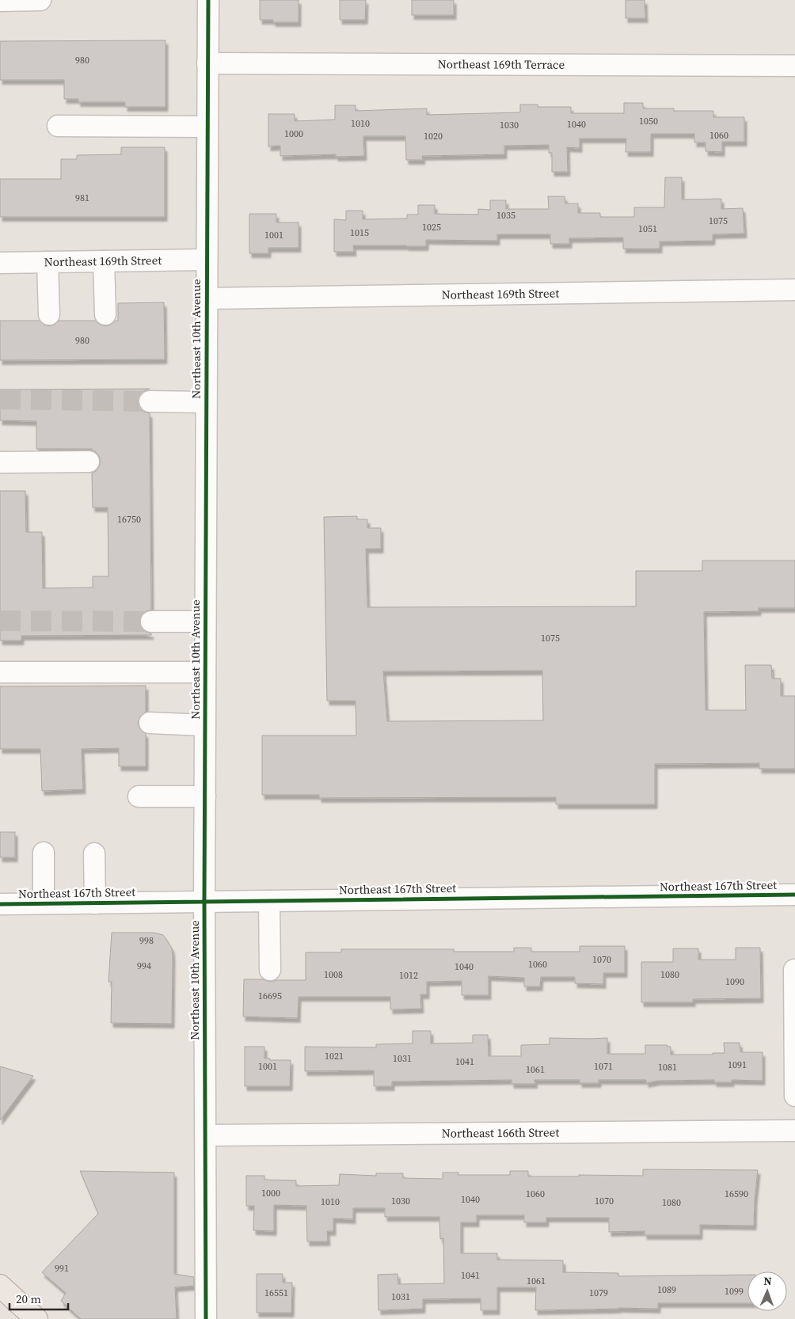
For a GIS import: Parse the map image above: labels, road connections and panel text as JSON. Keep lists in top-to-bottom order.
{
  "streets": {
    "street": [
      "Northeast 169th Terrace",
      "Northeast 169th Street",
      "Northeast 10th Avenue",
      "Northeast 167th Street",
      "Northeast 166th Street"
    ]
  },
  "crossings": [
    ["Northeast 169th Terrace", "Northeast 10th Avenue"],
    ["Northeast 169th Street", "Northeast 10th Avenue"],
    ["Northeast 10th Avenue", "Northeast 167th Street"],
    ["Northeast 10th Avenue", "Northeast 166th Street"]
  ],
  "house_numbers": [
    "980",
    "1050",
    "1010",
    "1040",
    "1030",
    "1000",
    "1060",
    "1020",
    "981",
    "1035",
    "1075",
    "1025",
    "1051",
    "1015",
    "1001",
    "980",
    "16750",
    "1075",
    "998",
    "1070",
    "1060",
    "994",
    "1040",
    "1008",
    "1080",
    "1012",
    "1090",
    "16695",
    "1021",
    "1031",
    "1041",
    "1091",
    "1001",
    "1071",
    "1081",
    "1061",
    "1000",
    "1060",
    "16590",
    "1040",
    "1030",
    "1070",
    "1010",
    "1080",
    "991",
    "1041",
    "1061",
    "1089",
    "1099",
    "16551",
    "1079",
    "1031"
  ],
  "scale_bar": "20 m",
  "north": "top"
}
